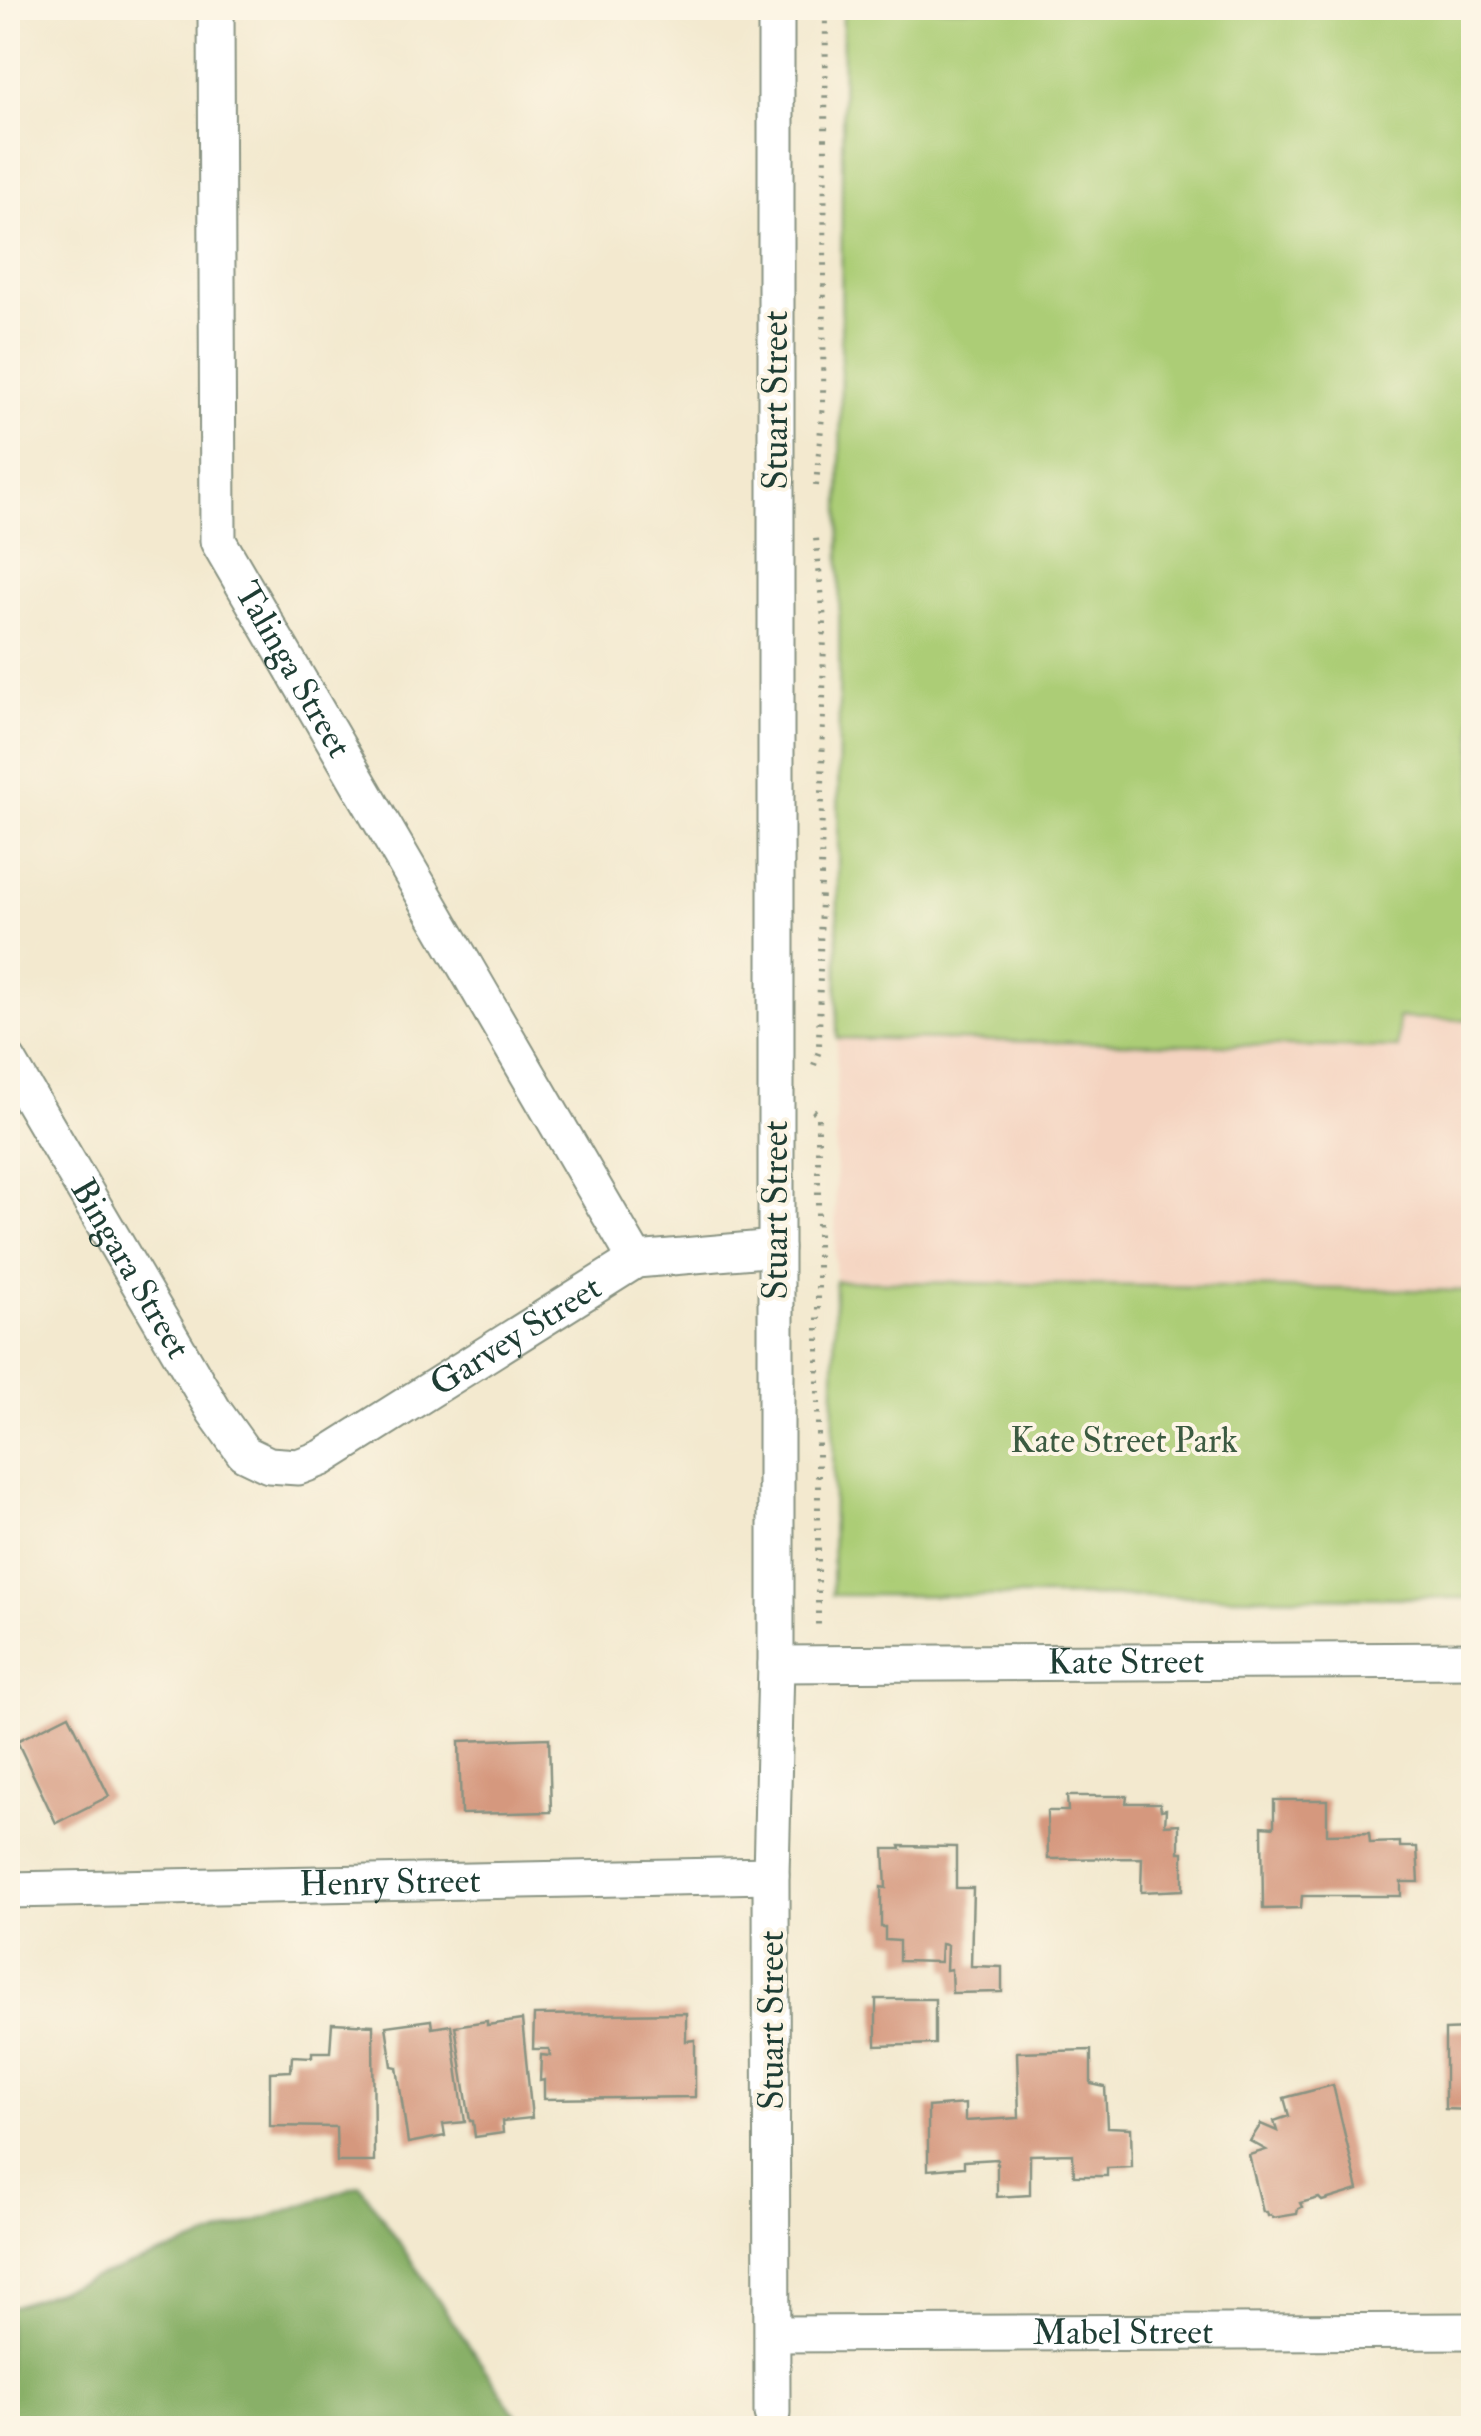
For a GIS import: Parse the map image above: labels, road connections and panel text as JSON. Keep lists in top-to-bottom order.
{
  "streets": {
    "street": [
      "Stuart Street",
      "Talinga Street",
      "Bingara Street",
      "Garvey Street",
      "Kate Street",
      "Henry Street",
      "Mabel Street"
    ]
  },
  "crossings": [
    ["Stuart Street", "Garvey Street"],
    ["Stuart Street", "Kate Street"],
    ["Stuart Street", "Henry Street"],
    ["Stuart Street", "Mabel Street"],
    ["Talinga Street", "Garvey Street"],
    ["Bingara Street", "Garvey Street"]
  ],
  "parks": ["Kate Street Park"]
}
